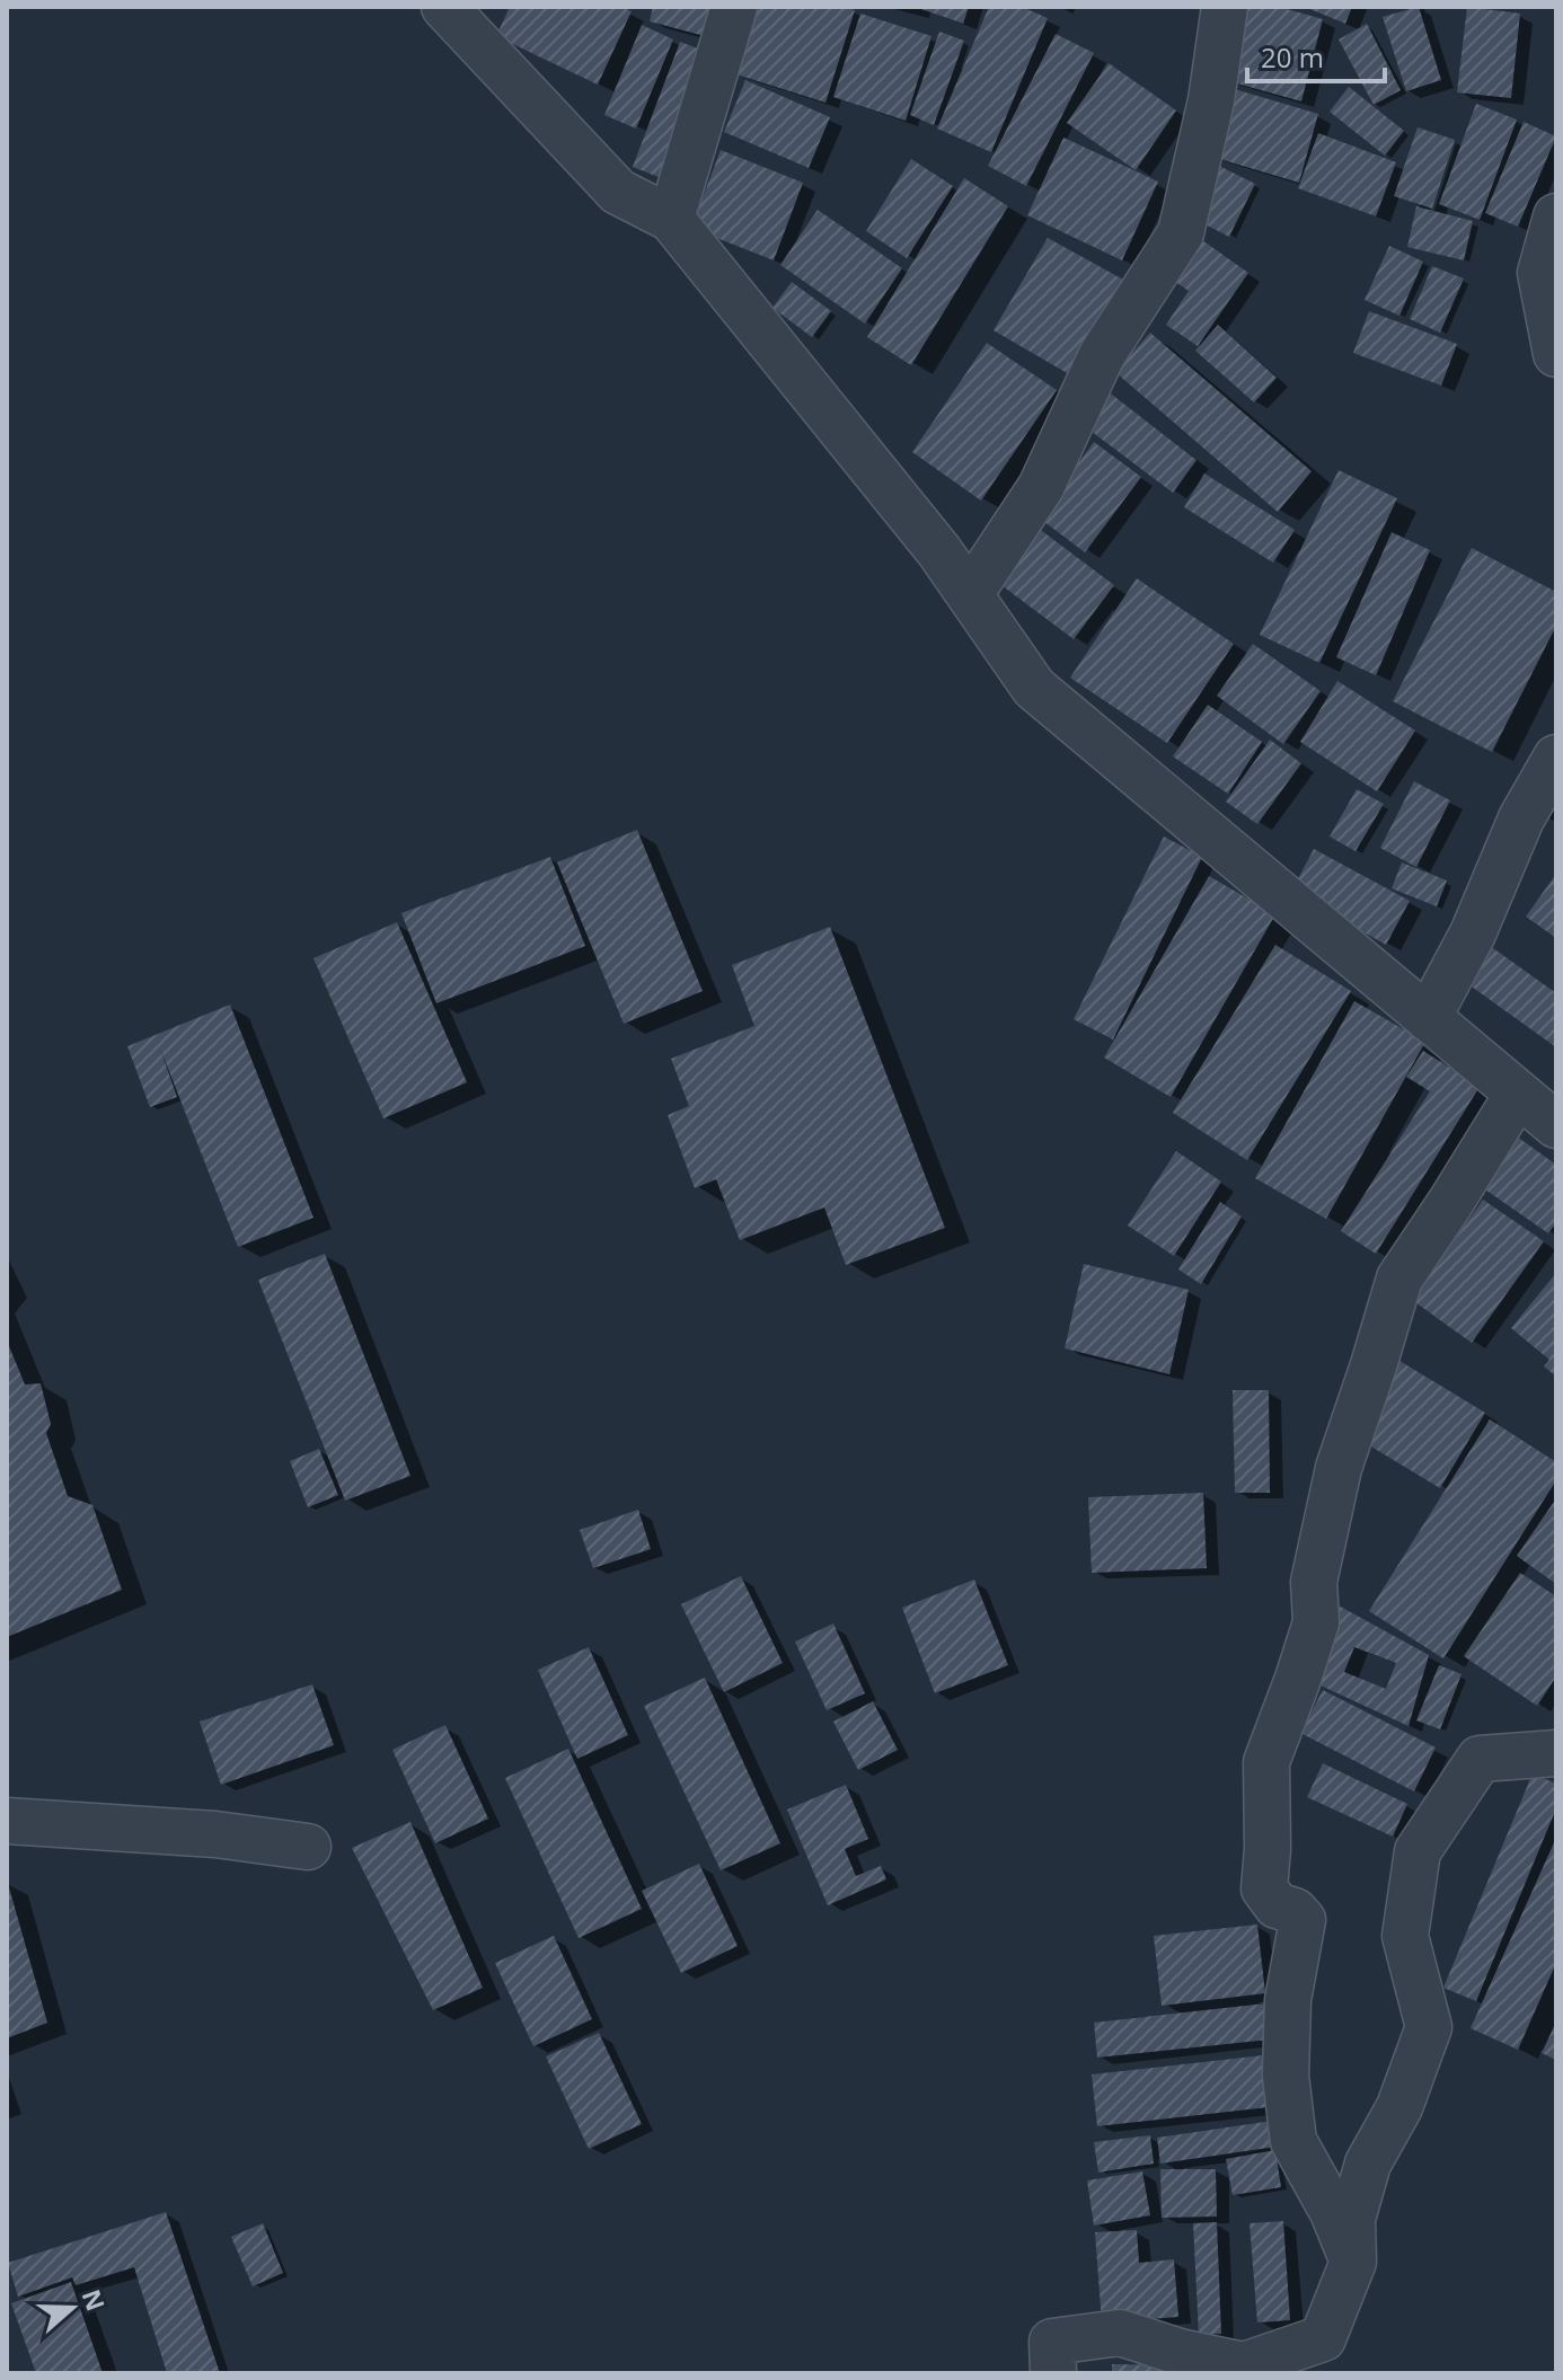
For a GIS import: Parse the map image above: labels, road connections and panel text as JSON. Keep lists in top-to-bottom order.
{
  "scale_bar": "20 m",
  "north": "right"
}
